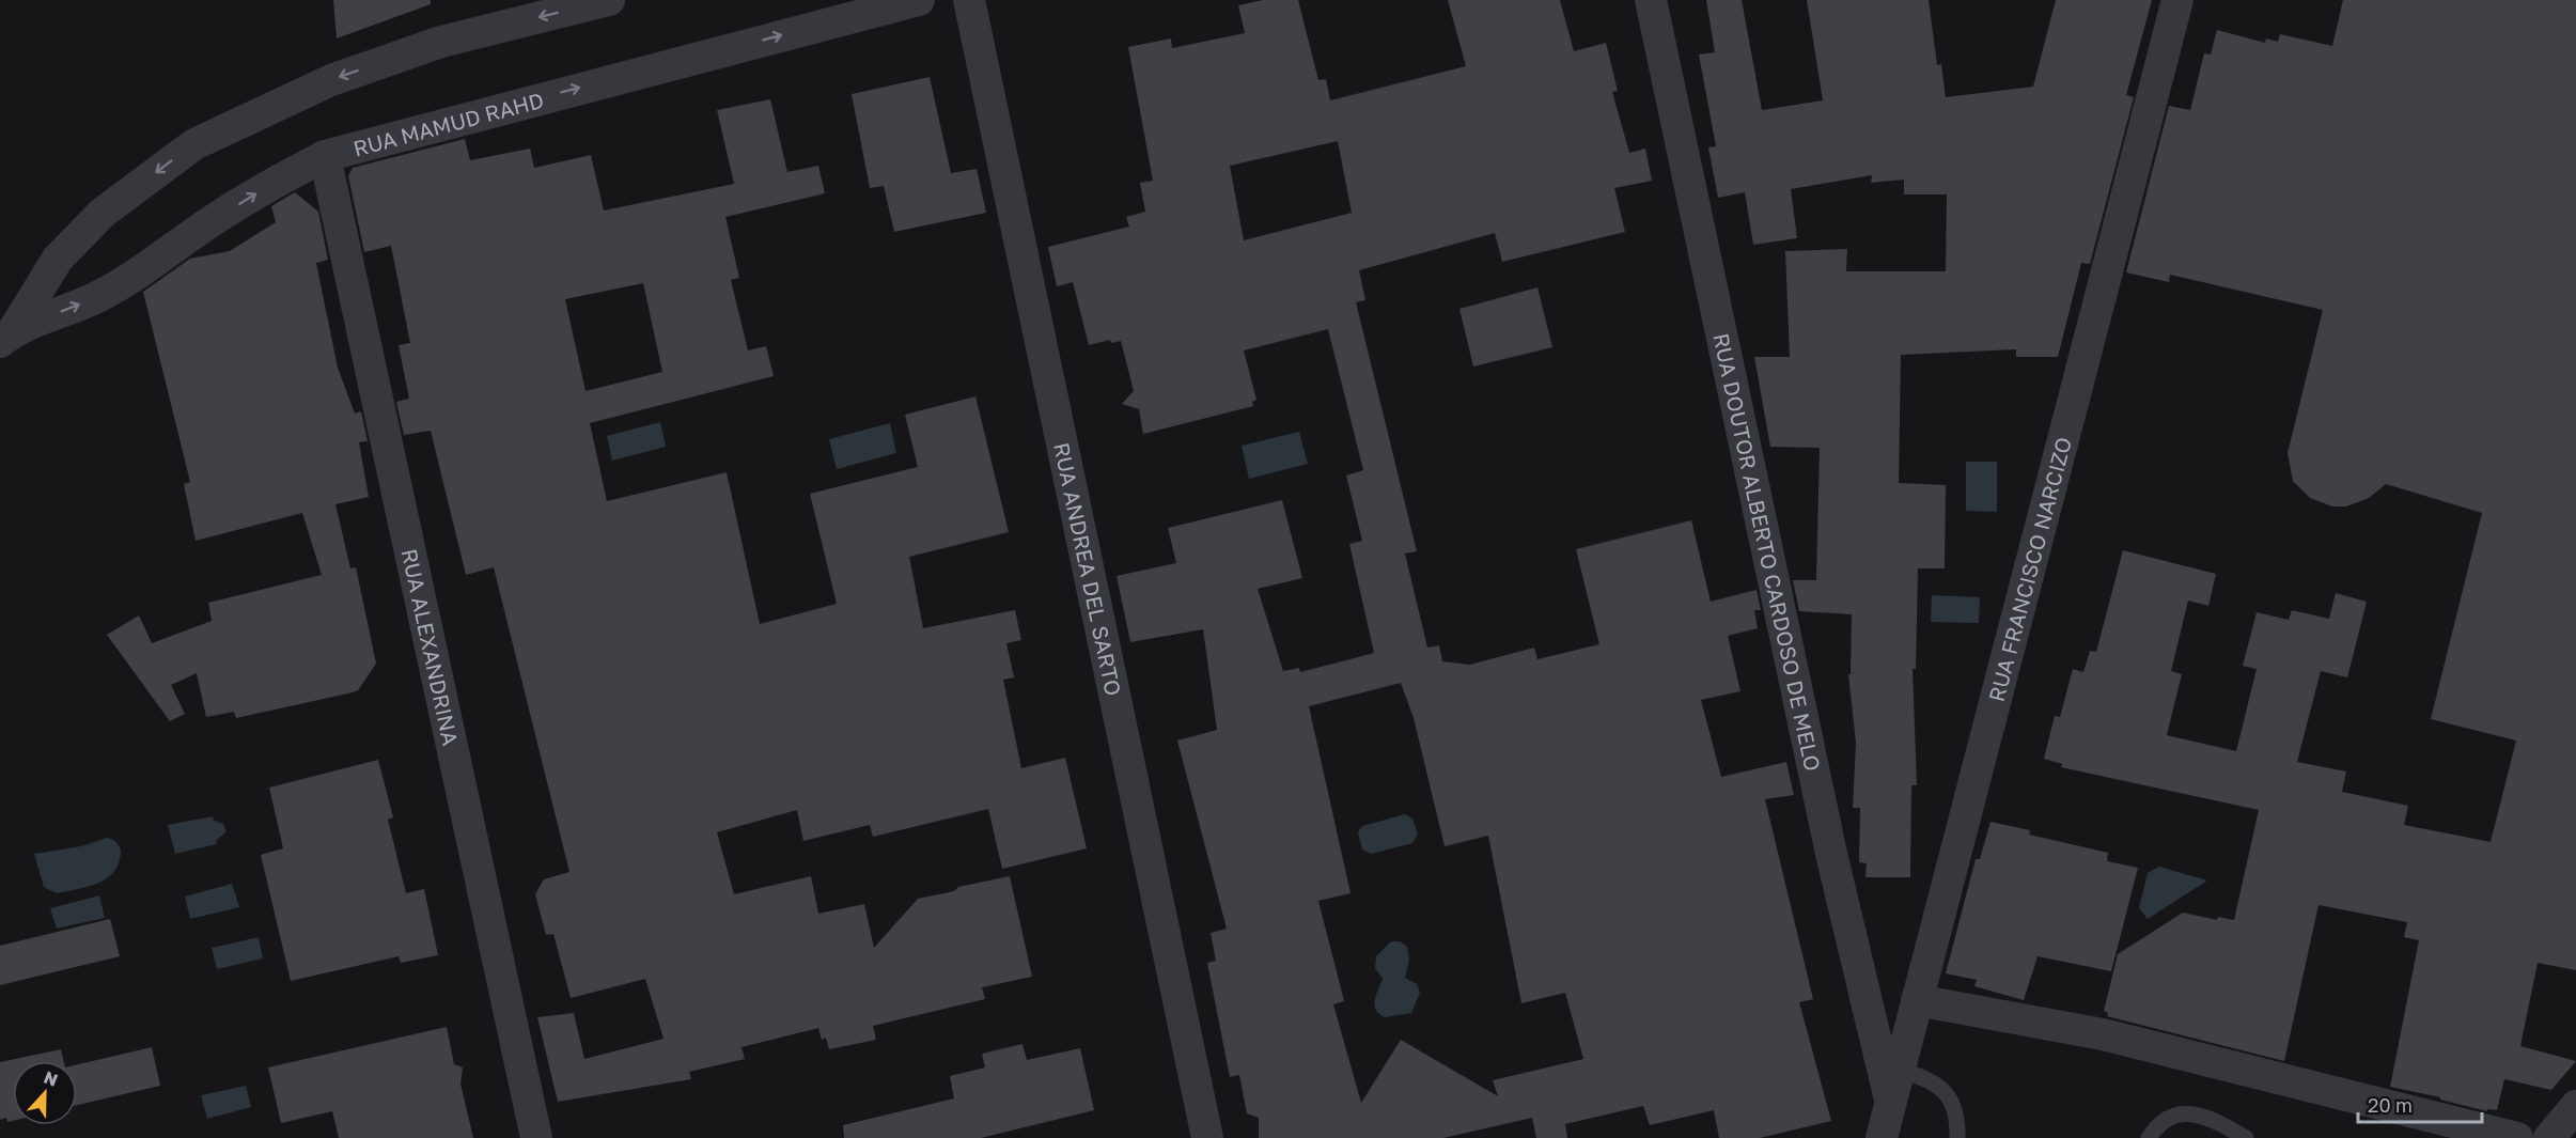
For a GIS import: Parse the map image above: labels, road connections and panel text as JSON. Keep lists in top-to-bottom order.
{
  "streets": {
    "street": [
      "RUA MAMUD RAHD",
      "RUA DOUTOR ALBERTO CARDOSO DE MELO",
      "RUA ANDREA DEL SARTO",
      "RUA FRANCISCO NARCIZO",
      "RUA ALEXANDRINA"
    ]
  },
  "crossings": [
    ["RUA MAMUD RAHD", "RUA ALEXANDRINA"],
    ["RUA DOUTOR ALBERTO CARDOSO DE MELO", "RUA FRANCISCO NARCIZO"]
  ],
  "scale_bar": "20 m",
  "north": "top"
}
